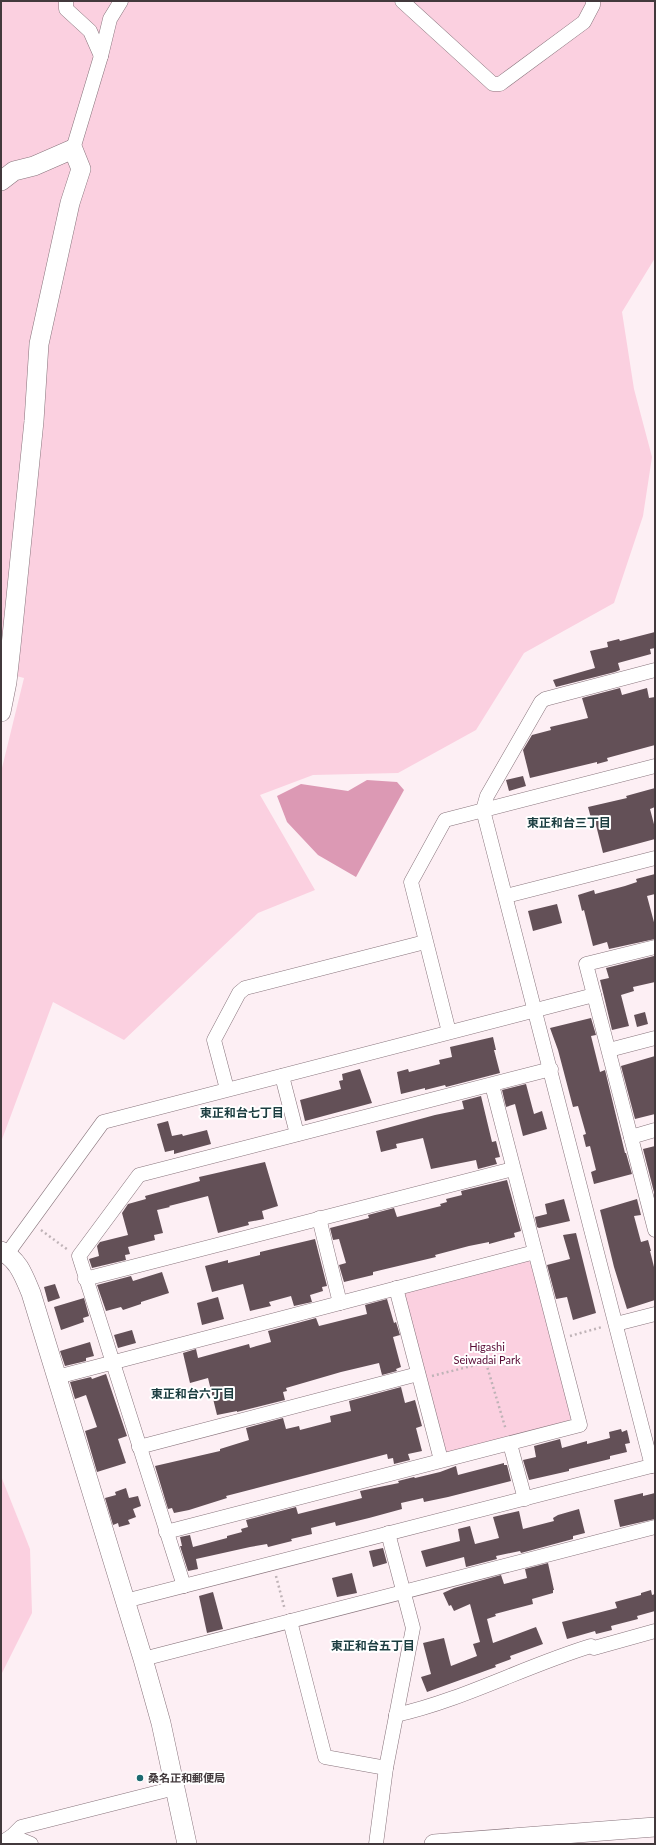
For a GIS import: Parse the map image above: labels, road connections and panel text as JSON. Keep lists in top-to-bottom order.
{
  "districts": [
    "東正和台三丁目",
    "東正和台七丁目",
    "東正和台六丁目",
    "東正和台五丁目"
  ],
  "parks": ["Higashi Seiwadai Park"],
  "places": ["桑名正和郵便局"]
}
